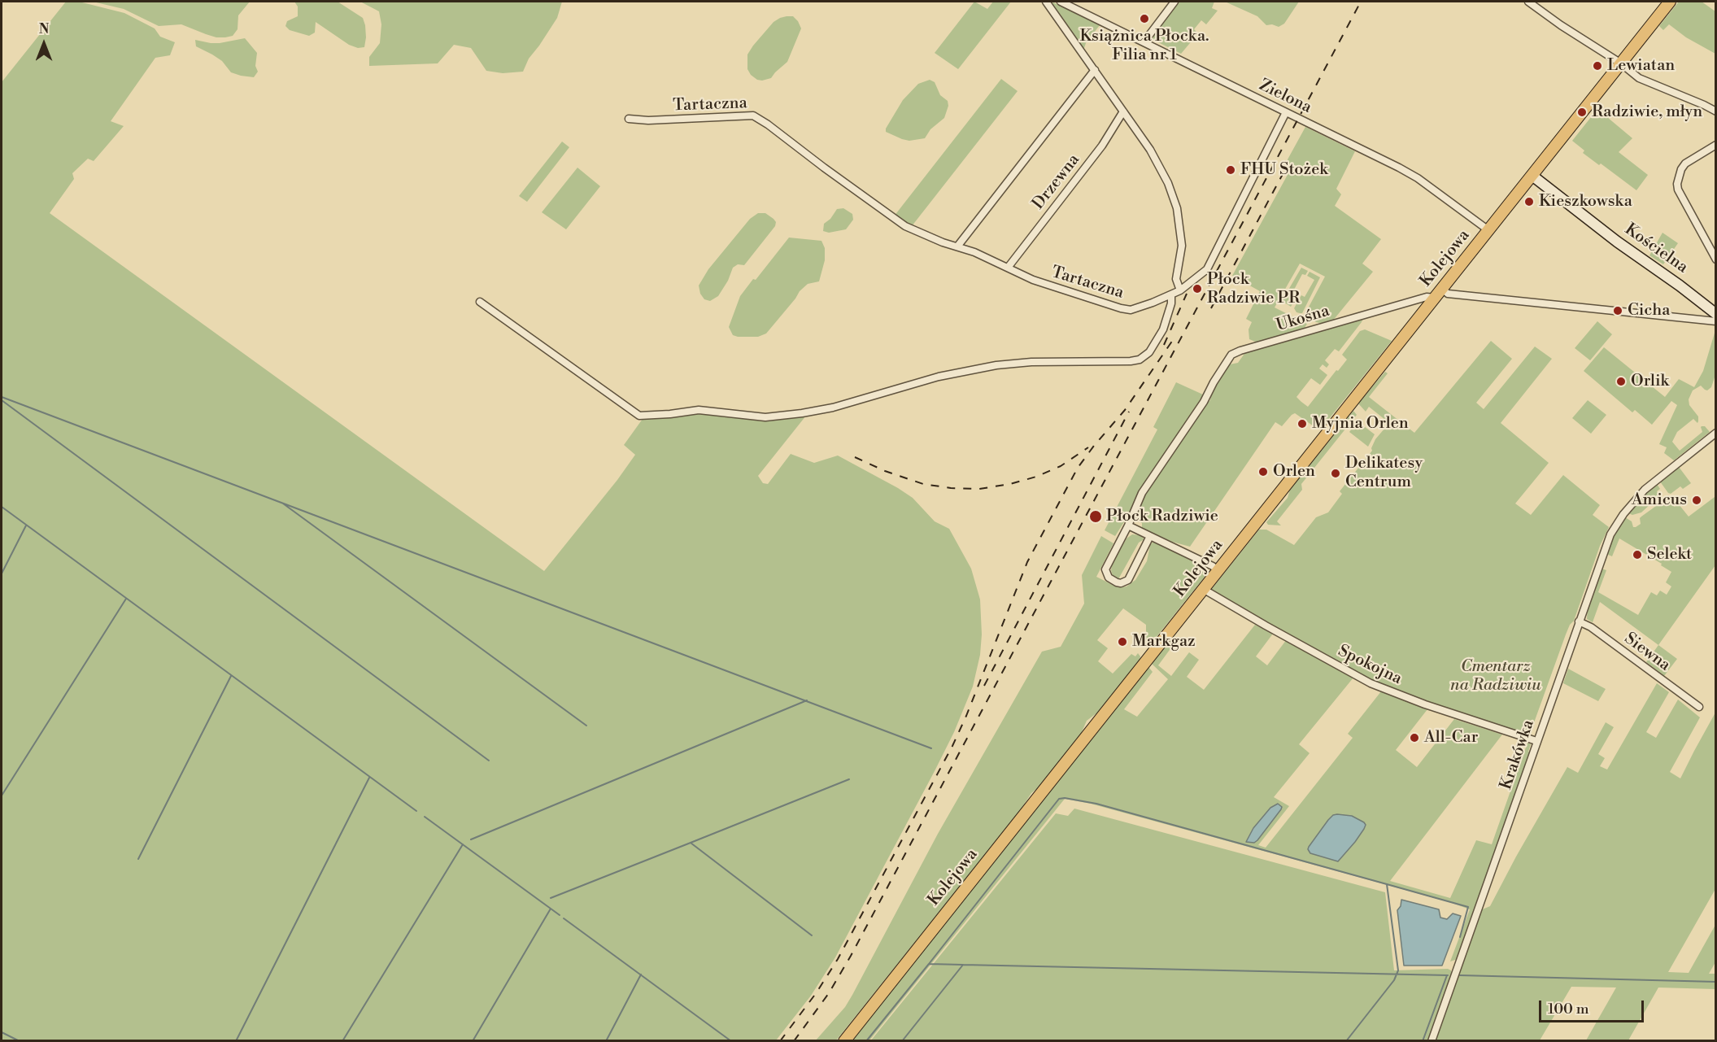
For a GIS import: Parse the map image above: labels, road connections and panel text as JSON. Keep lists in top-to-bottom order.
{
  "streets": {
    "main road": ["Kościelna", "Kolejowa"],
    "street": [
      "Zielona",
      "Tartaczna",
      "Drzewna",
      "Ukośna",
      "Siewna",
      "Spokojna",
      "Krakówka"
    ]
  },
  "crossings": [
    ["Zielona", "Tartaczna"],
    ["Zielona", "Kolejowa"],
    ["Tartaczna", "Drzewna"],
    ["Kościelna", "Kolejowa"],
    ["Kolejowa", "Ukośna"],
    ["Kolejowa", "Spokojna"],
    ["Siewna", "Krakówka"],
    ["Spokojna", "Krakówka"]
  ],
  "parks": ["Cmentarz na Radziwiu"],
  "places": [
    "Książnica Płocka. Filia nr 1",
    "Lewiatan",
    "Radziwie, młyn",
    "FHU Stożek",
    "Kieszkowska",
    "Płock Radziwie PR",
    "Cicha",
    "Orlik",
    "Myjnia Orlen",
    "Orlen",
    "Delikatesy Centrum",
    "Amicus",
    "Płock Radziwie",
    "Selekt",
    "Markgaz",
    "All-Car"
  ],
  "scale_bar": "100 m",
  "north": "top"
}
